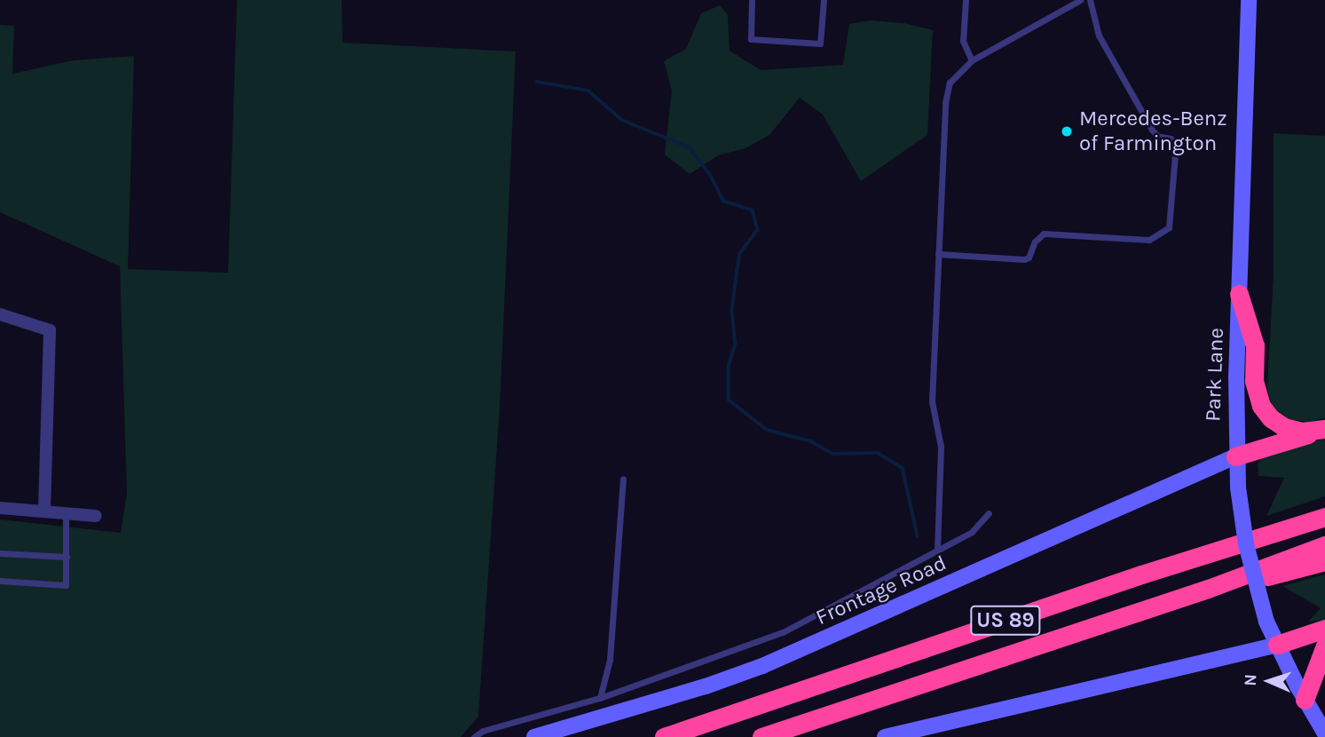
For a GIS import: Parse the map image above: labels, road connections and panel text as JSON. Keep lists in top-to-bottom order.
{
  "streets": {
    "highway": ["US 89"],
    "main road": ["Park Lane", "Frontage Road"]
  },
  "crossings": [
    ["Park Lane", "Frontage Road"]
  ],
  "places": ["Mercedes-Benz of Farmington"],
  "north": "left"
}
